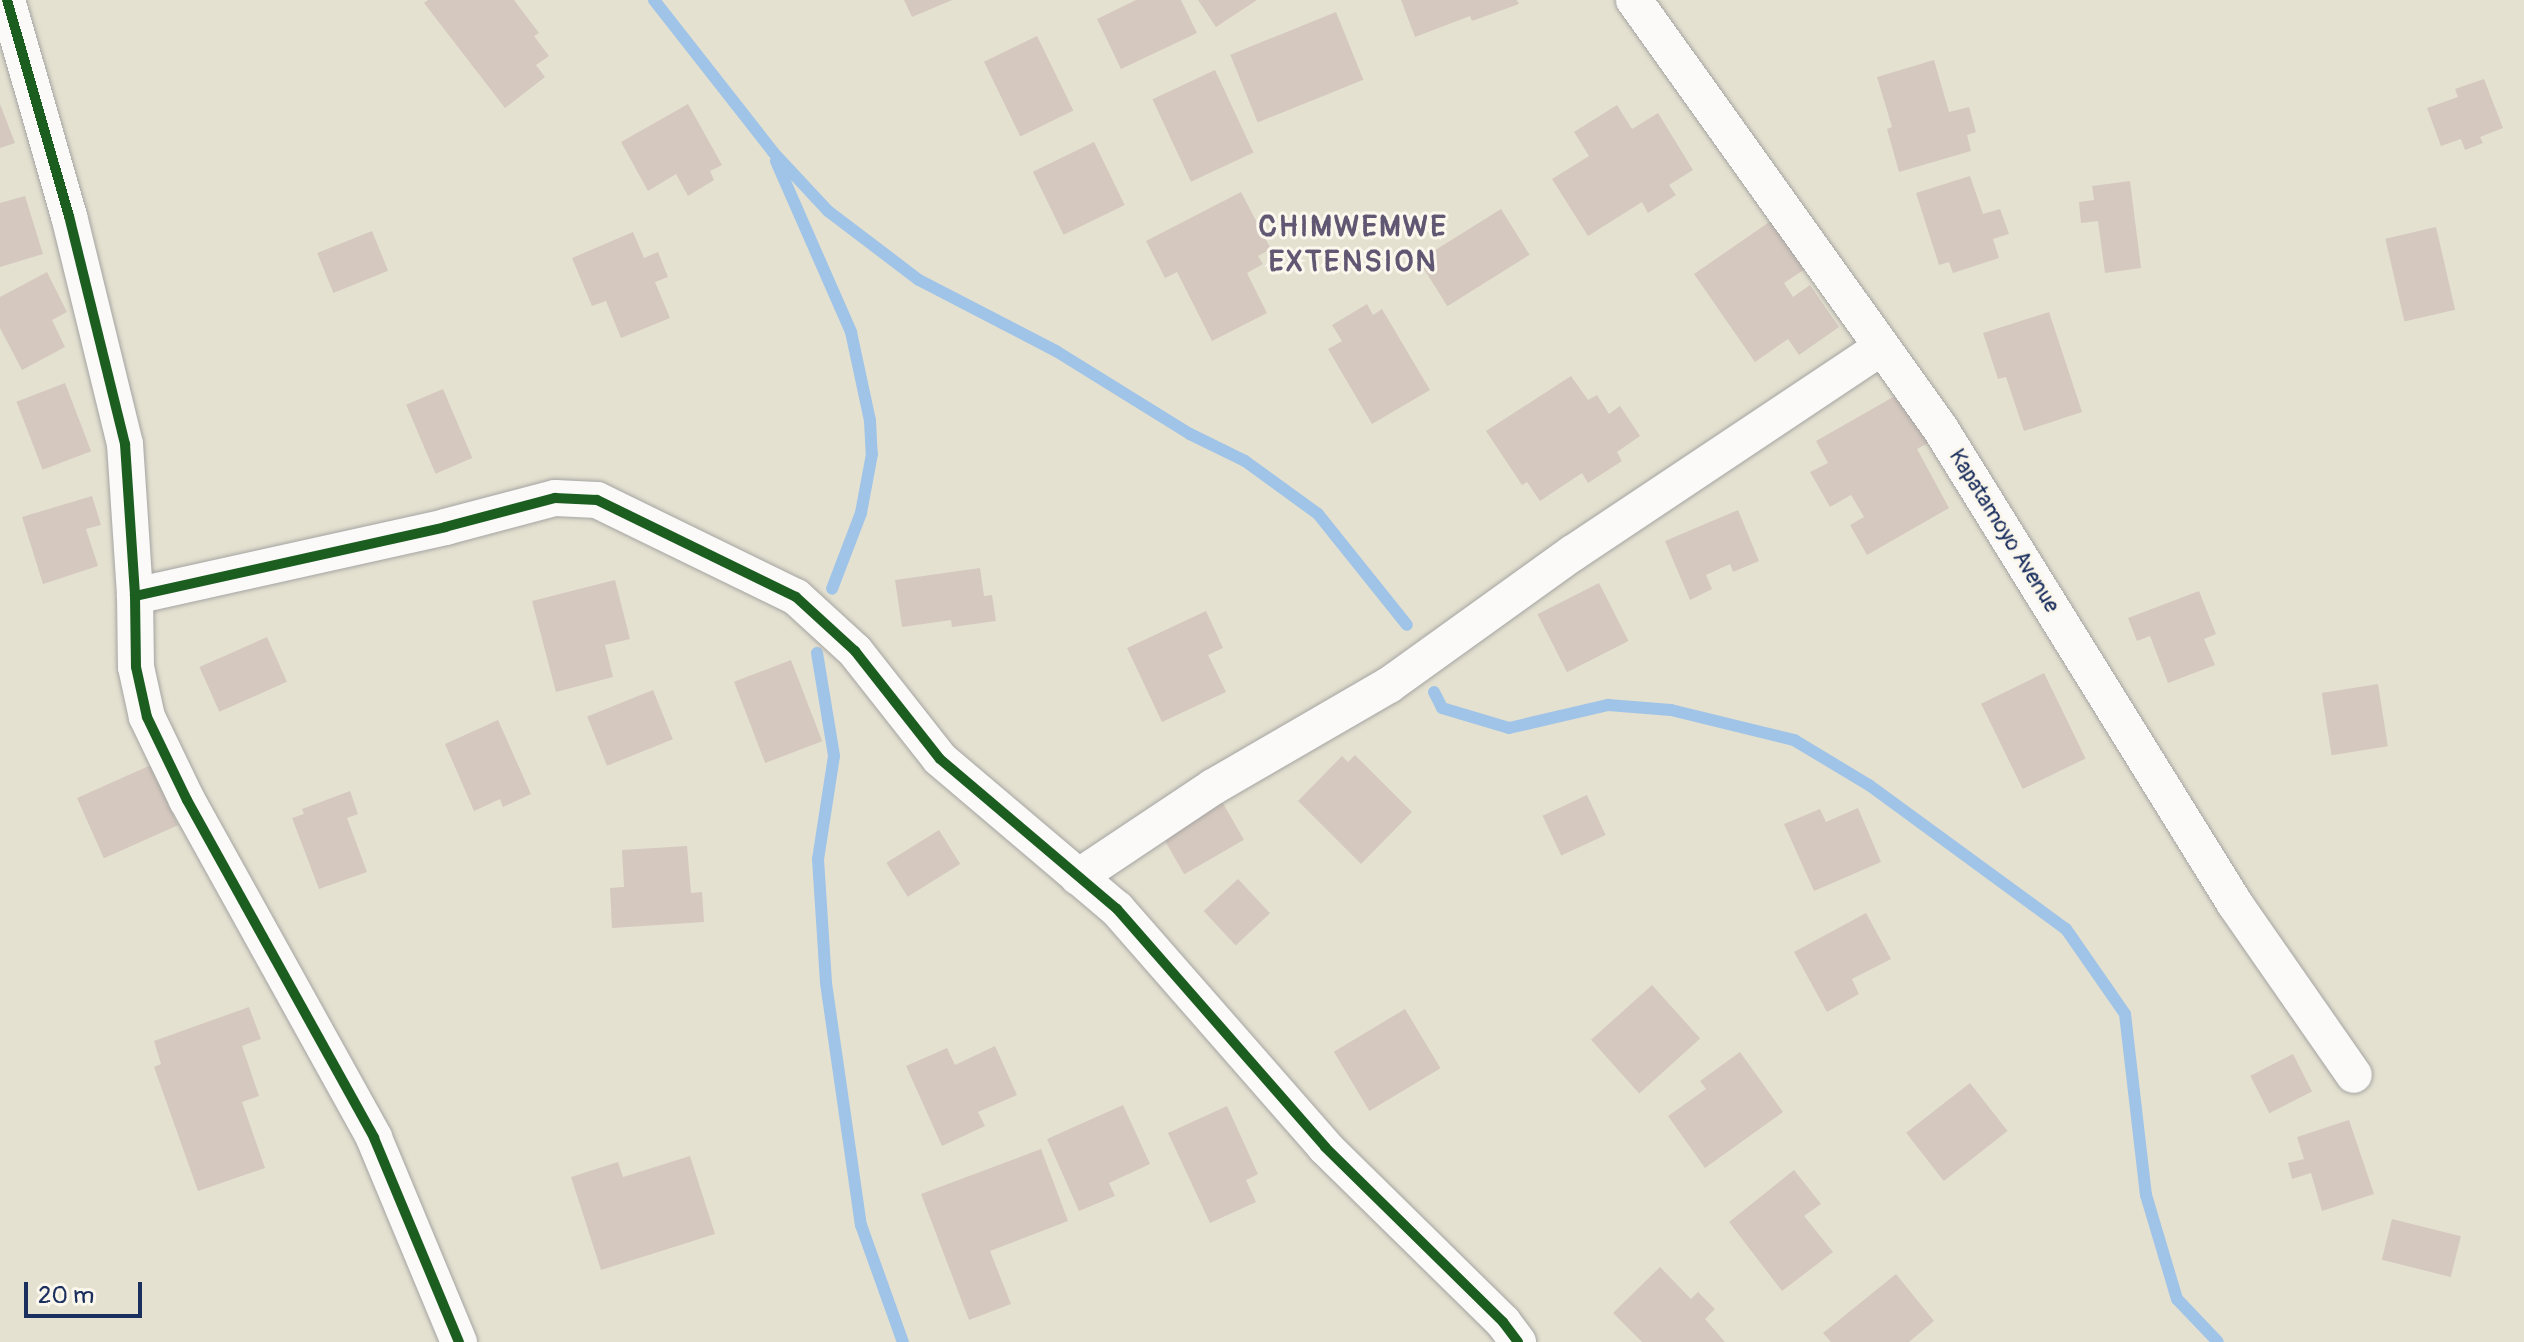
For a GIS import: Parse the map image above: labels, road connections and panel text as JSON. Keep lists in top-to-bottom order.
{
  "streets": {
    "street": ["Kapatamoyo Avenue"]
  },
  "districts": ["CHIMWEMWE EXTENSION"],
  "scale_bar": "20 m"
}
